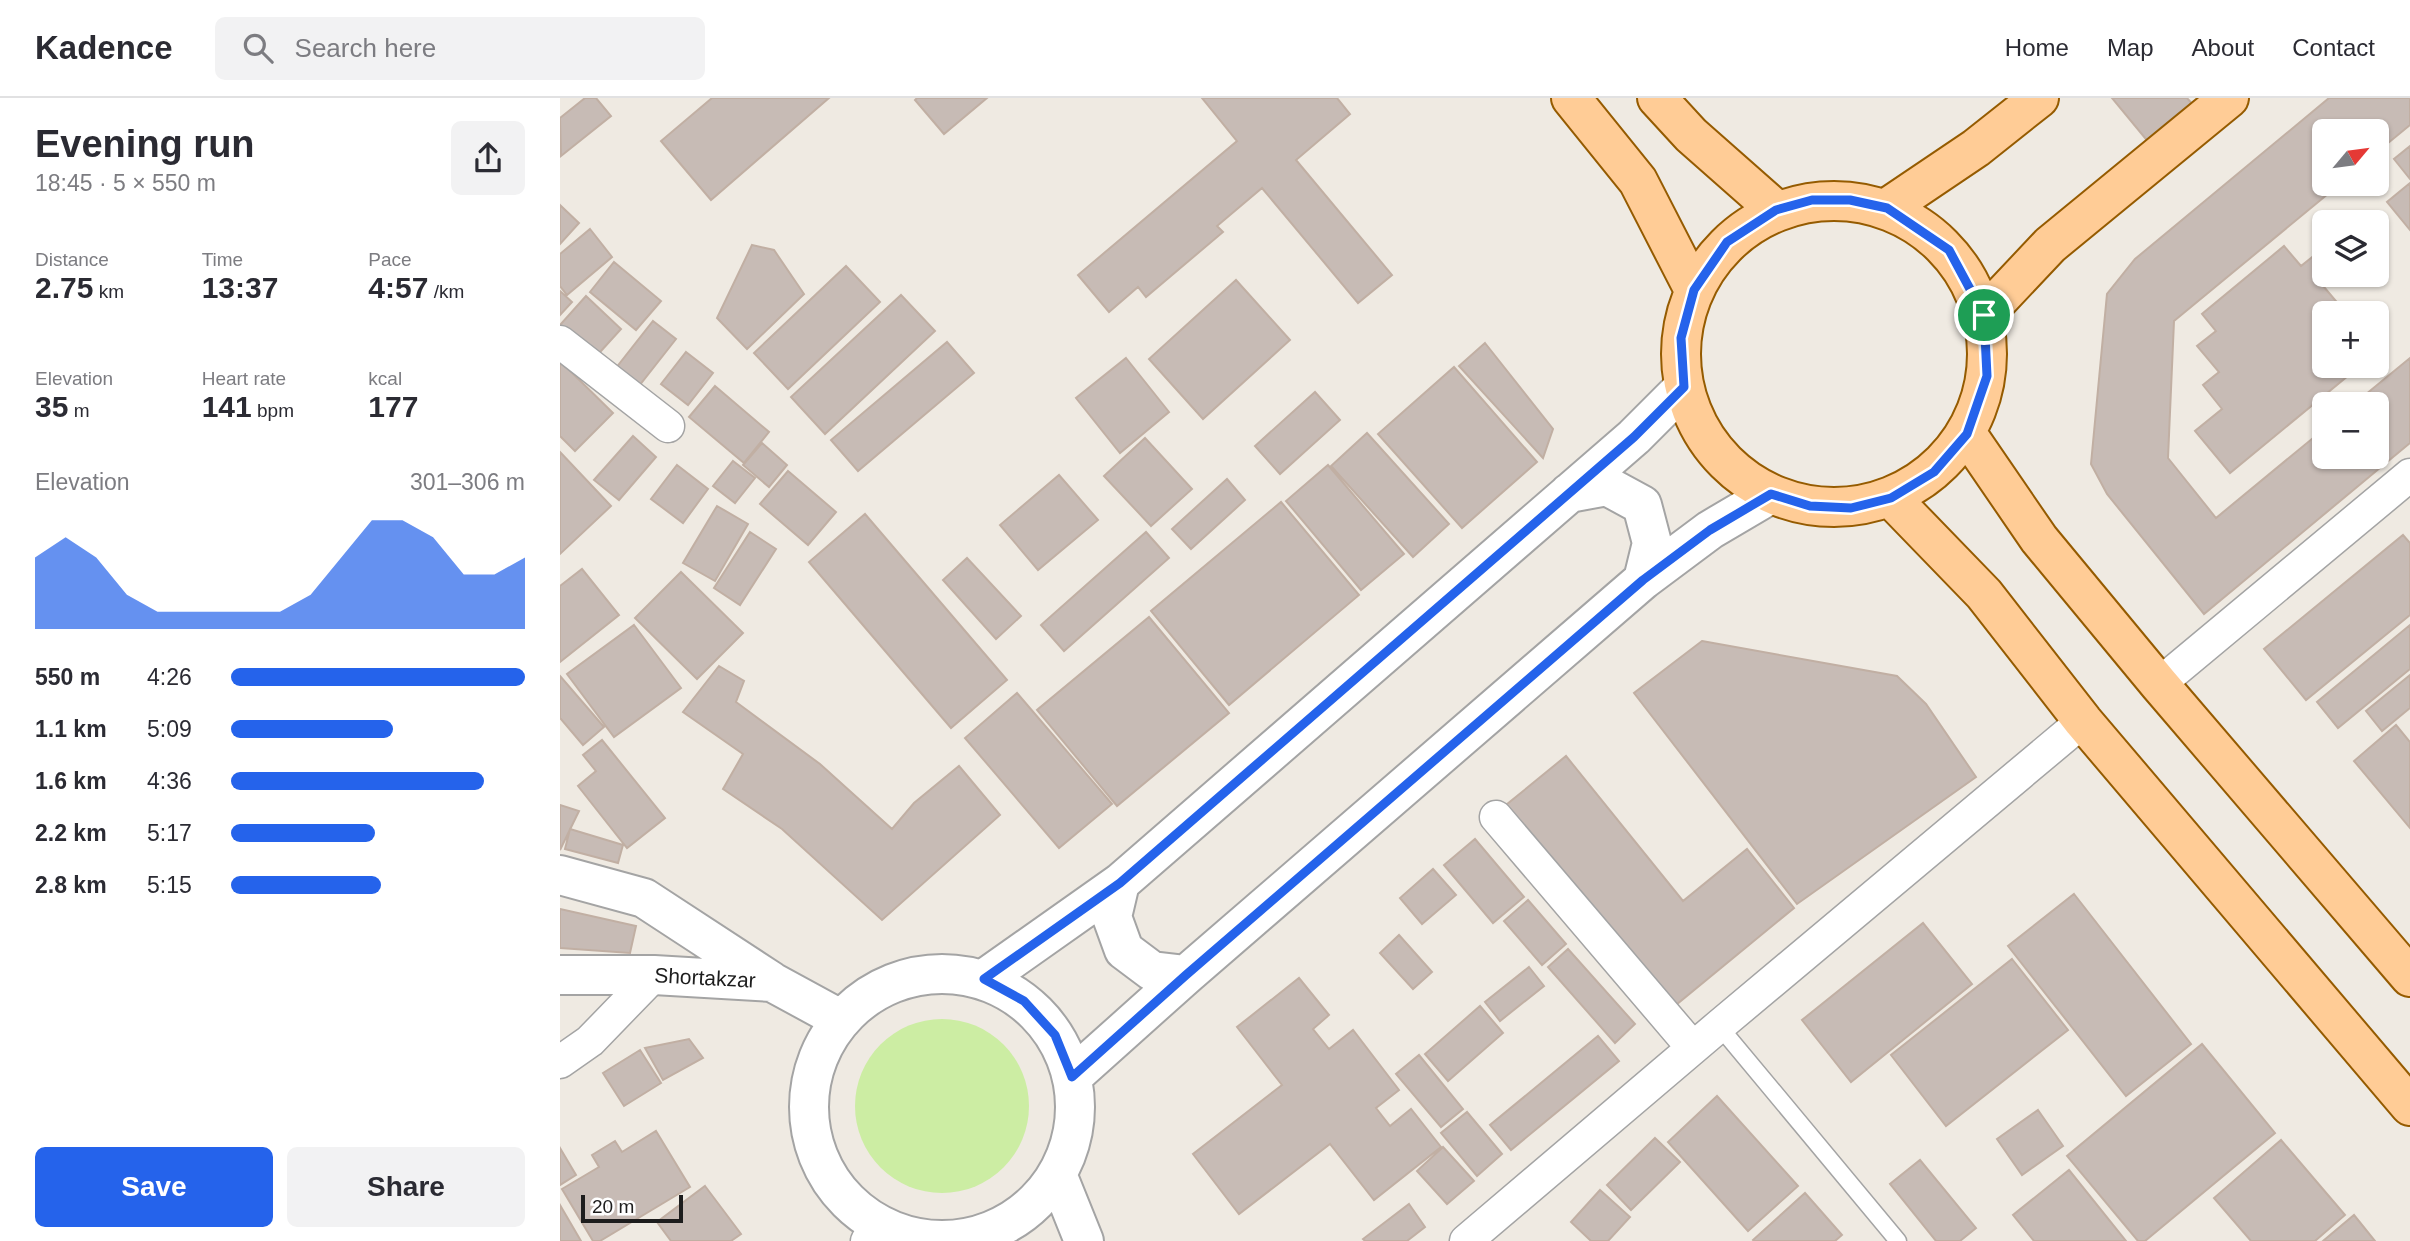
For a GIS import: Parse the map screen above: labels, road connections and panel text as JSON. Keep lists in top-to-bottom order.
{
  "streets": {
    "street": ["Shortakzar"]
  },
  "scale_bar": "20 m",
  "north": "top right",
  "page": {
    "header": "Kadence",
    "search": "Search here",
    "nav": [
      "Home",
      "Map",
      "About",
      "Contact"
    ],
    "heading": ["Evening run", "18:45 · 5 × 550 m"],
    "map_buttons": ["+", "−"],
    "stats": [
      ["Distance", "2.75 km"],
      ["Time", "13:37"],
      ["Pace", "4:57 /km"],
      ["Elevation", "35 m"],
      ["Heart rate", "141 bpm"],
      ["kcal", "177"]
    ],
    "chart": ["Elevation", "301–306 m"],
    "list": [
      {
        "name": "550 m",
        "note": "4:26"
      },
      {
        "name": "1.1 km",
        "note": "5:09"
      },
      {
        "name": "1.6 km",
        "note": "4:36"
      },
      {
        "name": "2.2 km",
        "note": "5:17"
      },
      {
        "name": "2.8 km",
        "note": "5:15"
      }
    ],
    "buttons": ["Save", "Share"],
    "scale": "20 m"
  }
}
